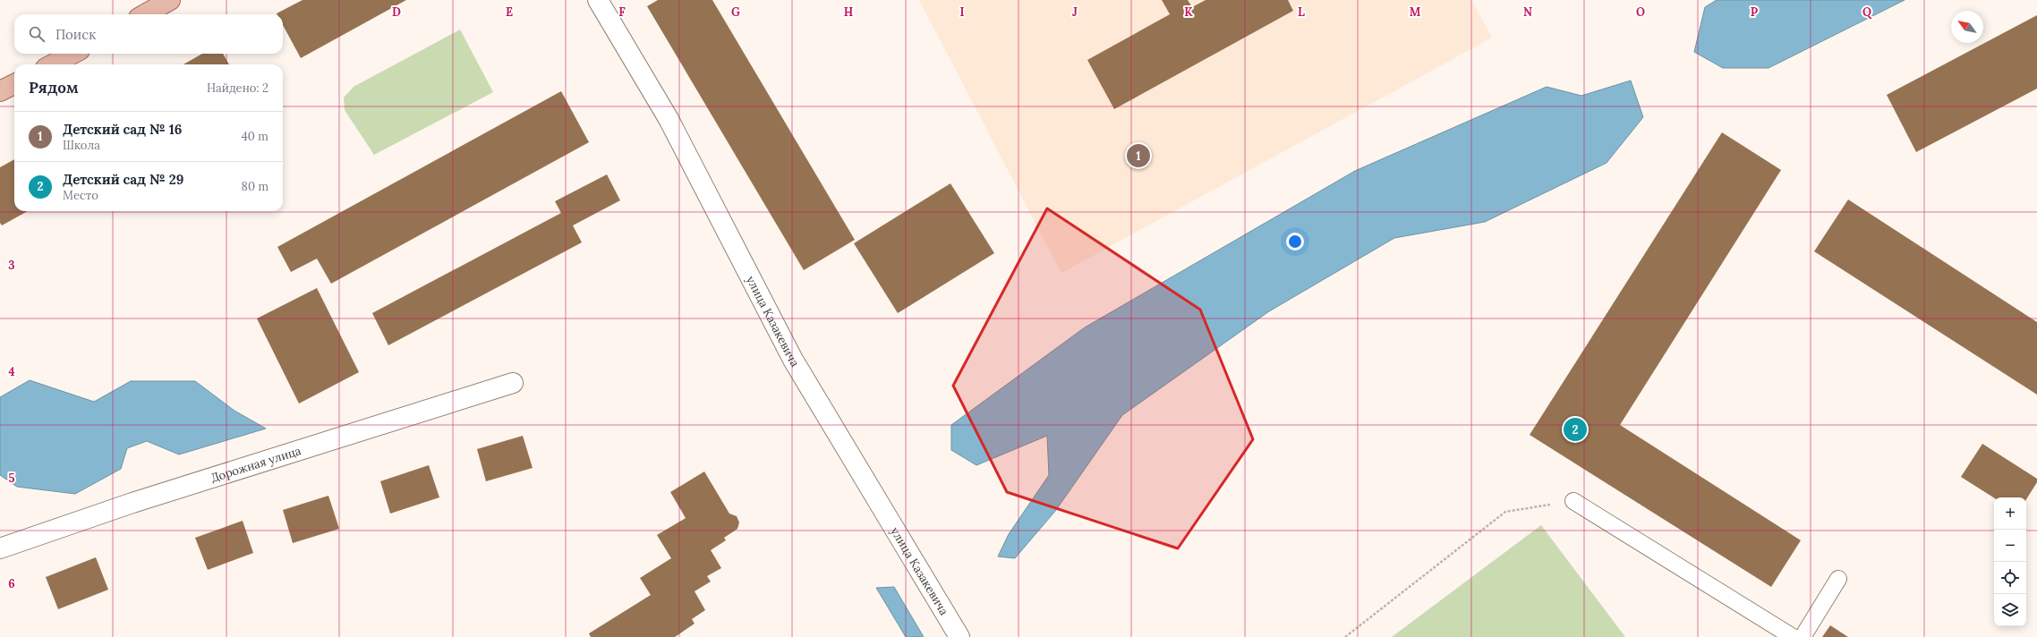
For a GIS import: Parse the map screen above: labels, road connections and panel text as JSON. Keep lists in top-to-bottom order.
{
  "streets": {
    "street": ["улица Казакевича", "Дорожная улица"]
  },
  "north": "top left",
  "page": {
    "search": "Поиск",
    "heading": ["Рядом", "Найдено: 2"],
    "list": [
      {
        "mark": "1",
        "name": "Детский сад № 16",
        "note": "Школа",
        "value": "40 m"
      },
      {
        "mark": "2",
        "name": "Детский сад № 29",
        "note": "Место",
        "value": "80 m"
      }
    ],
    "pins": ["1", "2"],
    "map_buttons": ["+", "−"]
  },
  "grid": {
    "columns": [
      "D",
      "E",
      "F",
      "G",
      "H",
      "I",
      "J",
      "K",
      "L",
      "M",
      "N",
      "O",
      "P",
      "Q"
    ],
    "rows": [
      "3",
      "4",
      "5",
      "6"
    ]
  }
}
